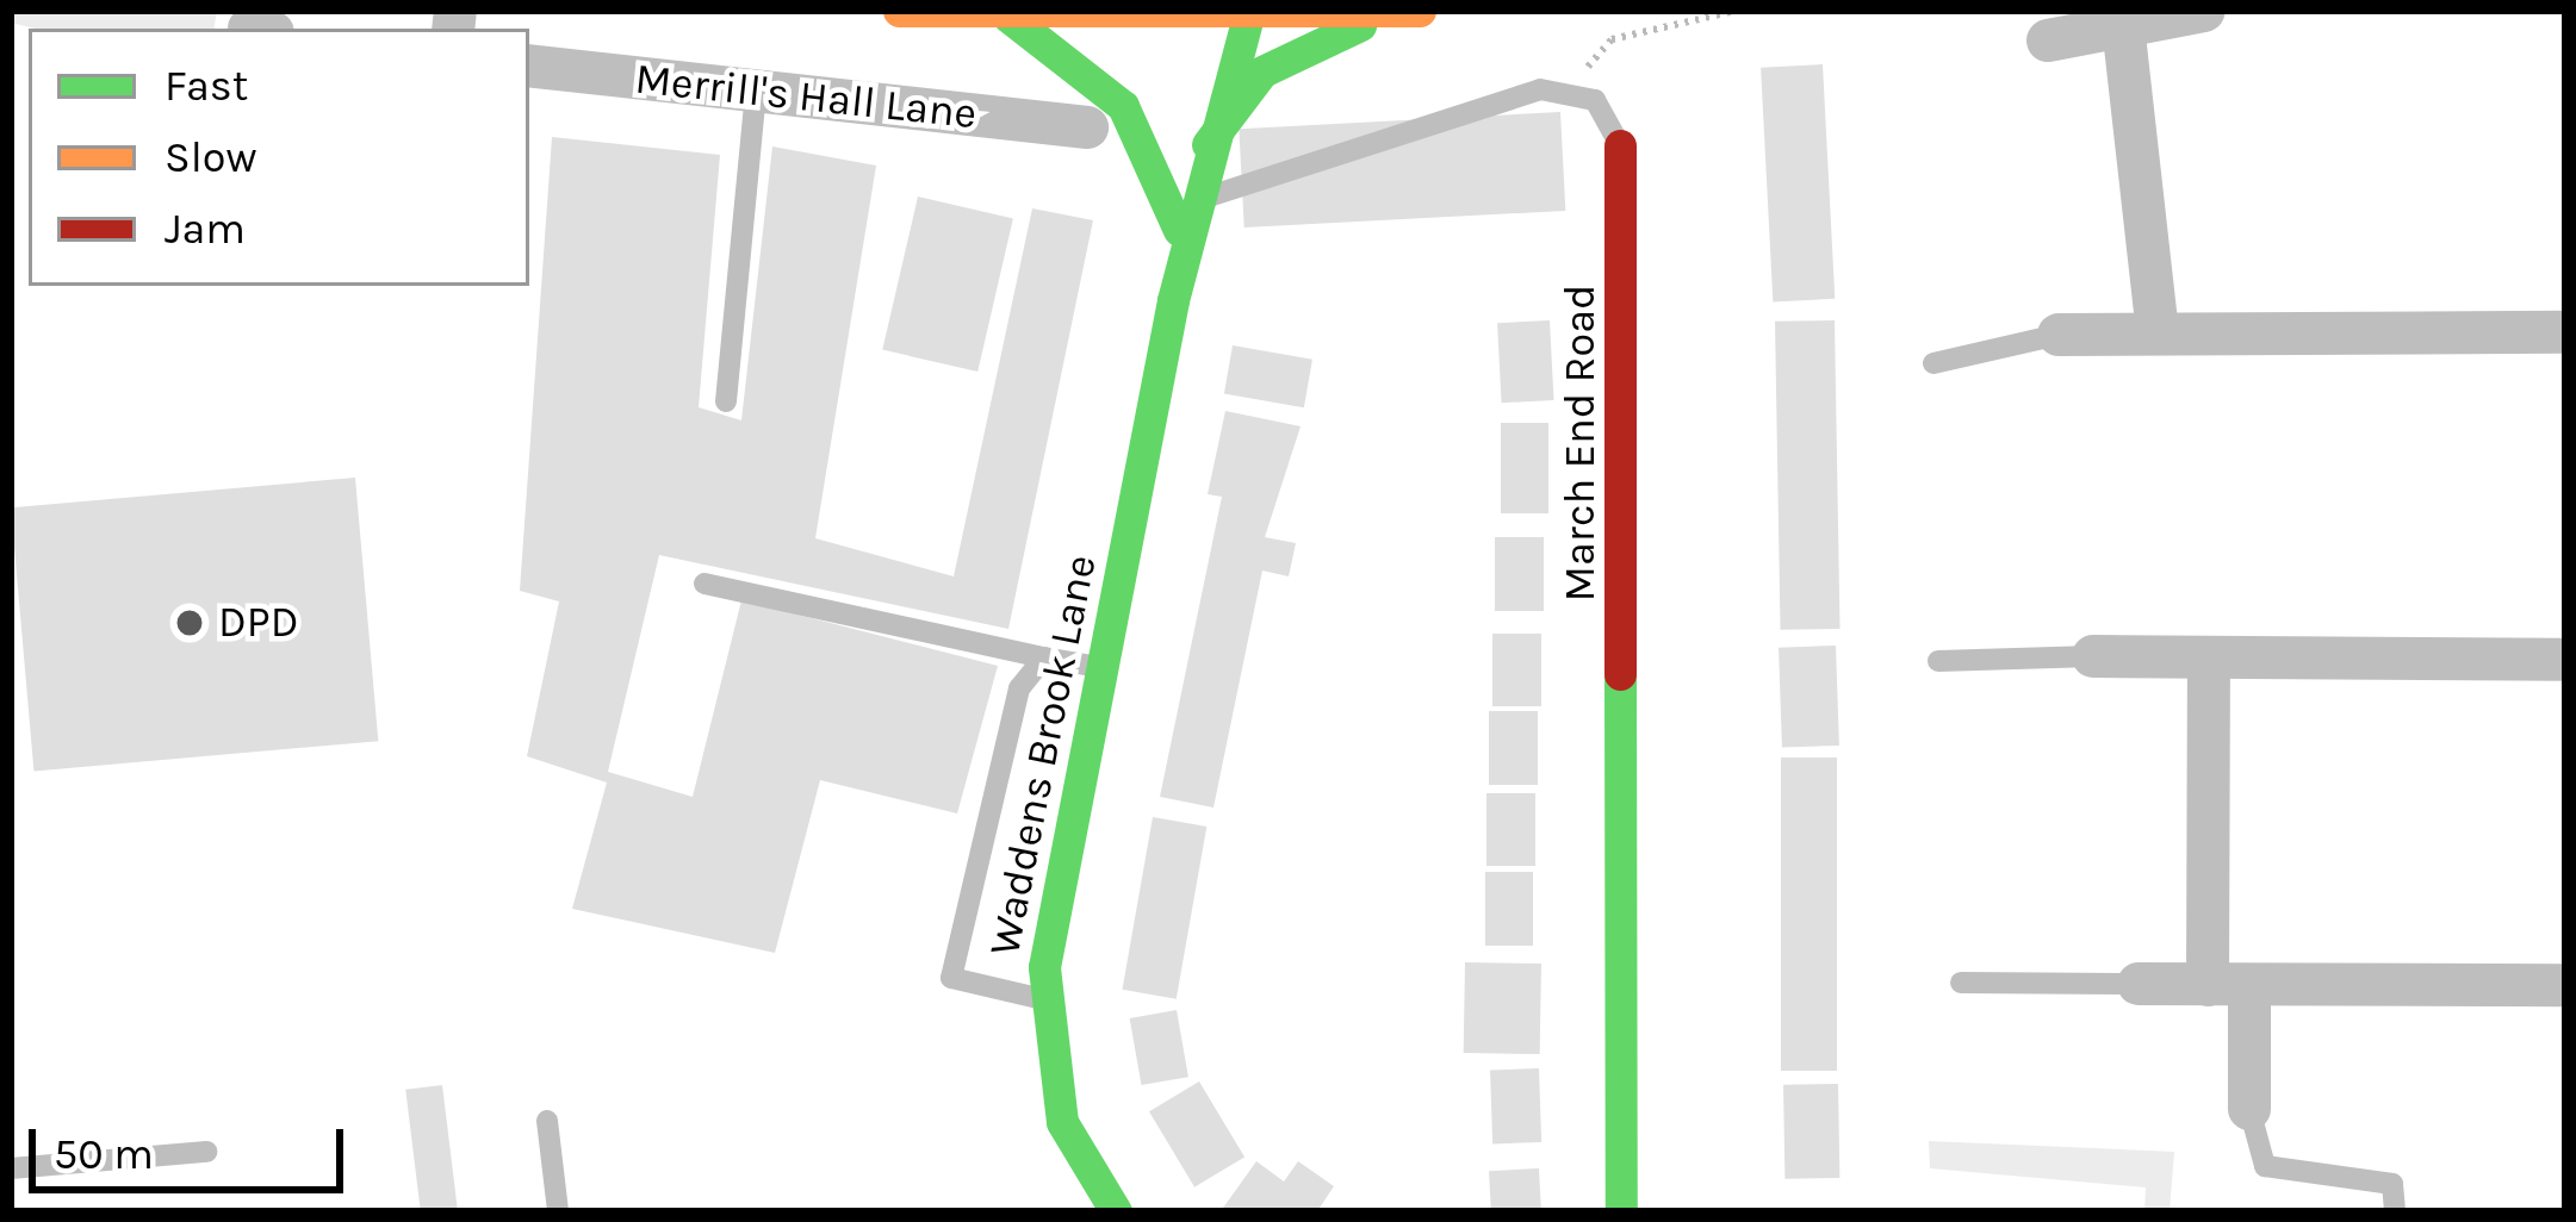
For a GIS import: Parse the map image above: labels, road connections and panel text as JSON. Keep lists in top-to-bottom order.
{
  "streets": {
    "main road": ["March End Road", "Waddens Brook Lane"],
    "street": ["Merrill's Hall Lane"]
  },
  "places": ["DPD"],
  "legend": ["Fast", "Slow", "Jam"],
  "scale_bar": "50 m"
}
